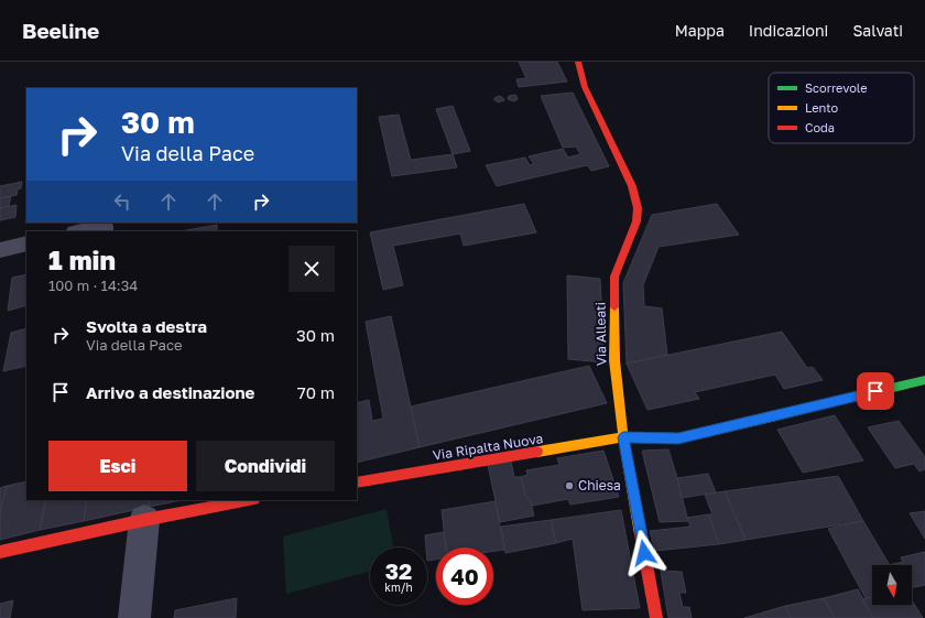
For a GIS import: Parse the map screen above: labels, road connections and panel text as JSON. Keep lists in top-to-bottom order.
{
  "streets": {
    "street": ["Via Alleati", "Via Ripalta Nuova"]
  },
  "crossings": [
    ["Via Alleati", "Via Ripalta Nuova"]
  ],
  "places": ["Chiesa"],
  "legend": ["Scorrevole", "Lento", "Coda"],
  "north": "bottom",
  "page": {
    "header": "Beeline",
    "nav": ["Mappa", "Indicazioni", "Salvati"],
    "turn": ["30 m", "Via della Pace"],
    "heading": ["1 min", "100 m · 14:34"],
    "list": [
      {
        "name": "Svolta a destra",
        "note": "Via della Pace",
        "value": "30 m"
      },
      {
        "name": "Arrivo a destinazione",
        "value": "70 m"
      }
    ],
    "buttons": ["Esci", "Condividi"],
    "speed": "32 km/h",
    "limit": "40"
  }
}
